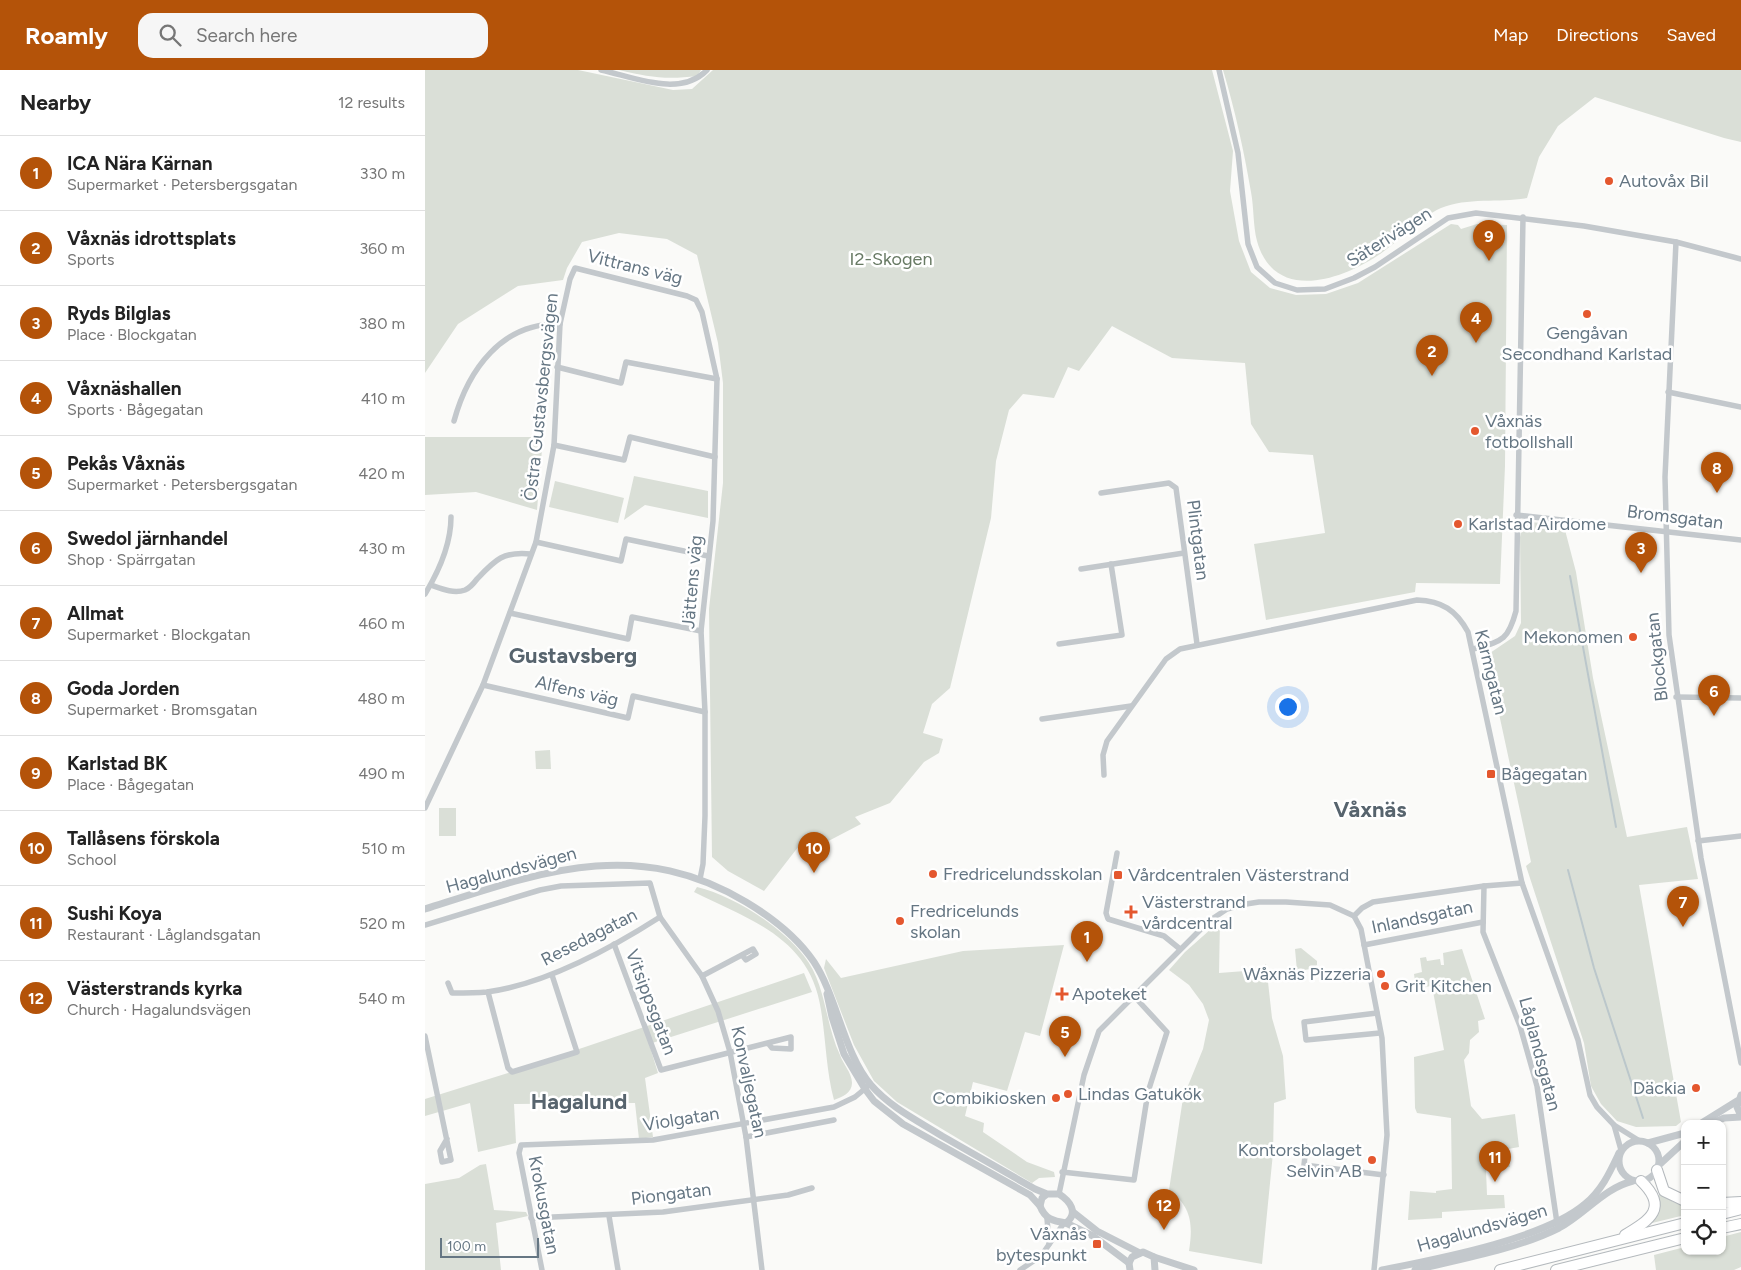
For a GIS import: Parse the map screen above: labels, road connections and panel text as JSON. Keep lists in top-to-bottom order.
{
  "streets": {
    "street": [
      "Säterivägen",
      "Vittrans väg",
      "Östra Gustavsbergsvägen",
      "Bromsgatan",
      "Plintgatan",
      "Jättens väg",
      "Blockgatan",
      "Karmgatan",
      "Alfens väg",
      "Hagalundsvägen",
      "Inlandsgatan",
      "Resedagatan",
      "Vitsippsgatan",
      "Låglandsgatan",
      "Konvaljegatan",
      "Violgatan",
      "Piongatan",
      "Krokusgatan"
    ]
  },
  "crossings": [
    ["Säterivägen", "Blockgatan"],
    ["Vittrans väg", "Östra Gustavsbergsvägen"],
    ["Vittrans väg", "Jättens väg"],
    ["Östra Gustavsbergsvägen", "Alfens väg"],
    ["Bromsgatan", "Blockgatan"],
    ["Plintgatan", "Karmgatan"],
    ["Jättens väg", "Alfens väg"],
    ["Jättens väg", "Hagalundsvägen"],
    ["Karmgatan", "Hagalundsvägen"],
    ["Hagalundsvägen", "Låglandsgatan"],
    ["Hagalundsvägen", "Violgatan"],
    ["Inlandsgatan", "Låglandsgatan"],
    ["Resedagatan", "Vitsippsgatan"],
    ["Resedagatan", "Konvaljegatan"],
    ["Vitsippsgatan", "Konvaljegatan"],
    ["Konvaljegatan", "Violgatan"],
    ["Konvaljegatan", "Piongatan"],
    ["Violgatan", "Krokusgatan"],
    ["Piongatan", "Krokusgatan"]
  ],
  "districts": ["Gustavsberg", "Våxnäs", "Hagalund"],
  "parks": ["I2-Skogen"],
  "places": {
    "other": [
      "Autovåx Bil",
      "Gengåvan Secondhand Karlstad",
      "Våxnäs fotbollshall",
      "Karlstad Airdome",
      "Mekonomen",
      "Fredricelundsskolan",
      "Fredricelunds skolan",
      "Wåxnäs Pizzeria",
      "Grit Kitchen",
      "Däckia",
      "Lindas Gatukök",
      "Combikiosken",
      "Kontorsbolaget Selvin AB"
    ],
    "transit": ["Bågegatan", "Vårdcentralen Västerstrand", "Våxnås bytespunkt"],
    "health": ["Västerstrand vårdcentral", "Apoteket"]
  },
  "scale_bar": "100 m",
  "page": {
    "header": "Roamly",
    "search": "Search here",
    "nav": ["Map", "Directions", "Saved"],
    "heading": ["Nearby", "12 results"],
    "list": [
      {
        "mark": "1",
        "name": "ICA Nära Kärnan",
        "note": "Supermarket · Petersbergsgatan",
        "value": "330 m"
      },
      {
        "mark": "2",
        "name": "Våxnäs idrottsplats",
        "note": "Sports",
        "value": "360 m"
      },
      {
        "mark": "3",
        "name": "Ryds Bilglas",
        "note": "Place · Blockgatan",
        "value": "380 m"
      },
      {
        "mark": "4",
        "name": "Våxnäshallen",
        "note": "Sports · Bågegatan",
        "value": "410 m"
      },
      {
        "mark": "5",
        "name": "Pekås Våxnäs",
        "note": "Supermarket · Petersbergsgatan",
        "value": "420 m"
      },
      {
        "mark": "6",
        "name": "Swedol järnhandel",
        "note": "Shop · Spärrgatan",
        "value": "430 m"
      },
      {
        "mark": "7",
        "name": "Allmat",
        "note": "Supermarket · Blockgatan",
        "value": "460 m"
      },
      {
        "mark": "8",
        "name": "Goda Jorden",
        "note": "Supermarket · Bromsgatan",
        "value": "480 m"
      },
      {
        "mark": "9",
        "name": "Karlstad BK",
        "note": "Place · Bågegatan",
        "value": "490 m"
      },
      {
        "mark": "10",
        "name": "Tallåsens förskola",
        "note": "School",
        "value": "510 m"
      },
      {
        "mark": "11",
        "name": "Sushi Koya",
        "note": "Restaurant · Låglandsgatan",
        "value": "520 m"
      },
      {
        "mark": "12",
        "name": "Västerstrands kyrka",
        "note": "Church · Hagalundsvägen",
        "value": "540 m"
      }
    ],
    "pins": [
      "9",
      "4",
      "2",
      "8",
      "3",
      "6",
      "10",
      "7",
      "1",
      "5",
      "11",
      "12"
    ],
    "map_buttons": ["+", "−"],
    "scale": "100 m"
  }
}
